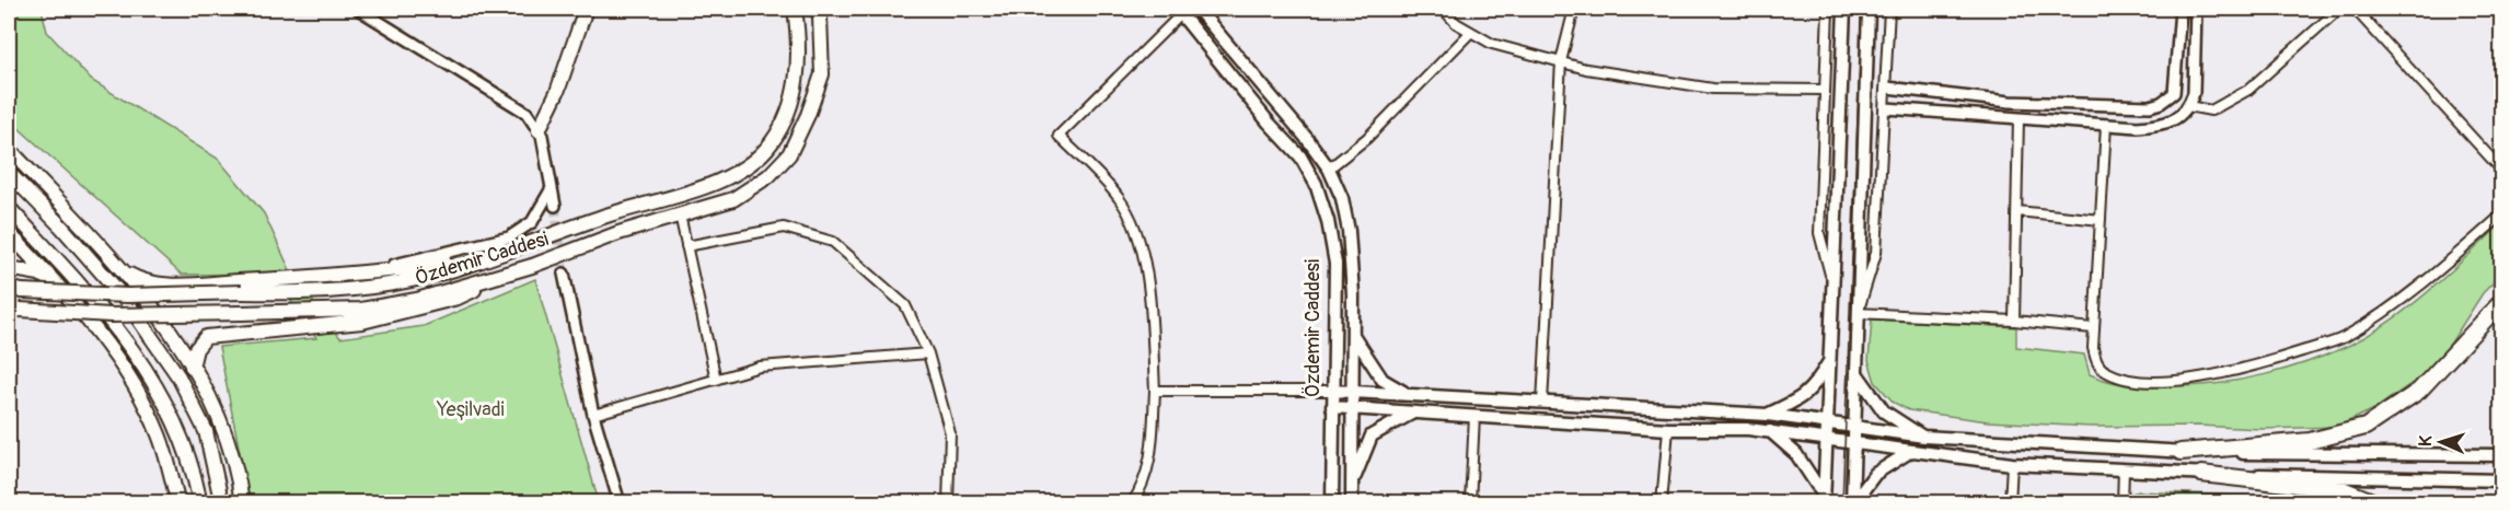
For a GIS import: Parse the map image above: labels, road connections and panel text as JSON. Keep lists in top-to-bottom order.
{
  "streets": {
    "main road": ["Özdemir Caddesi"]
  },
  "parks": ["Yeşilvadi"],
  "north": "left"
}
